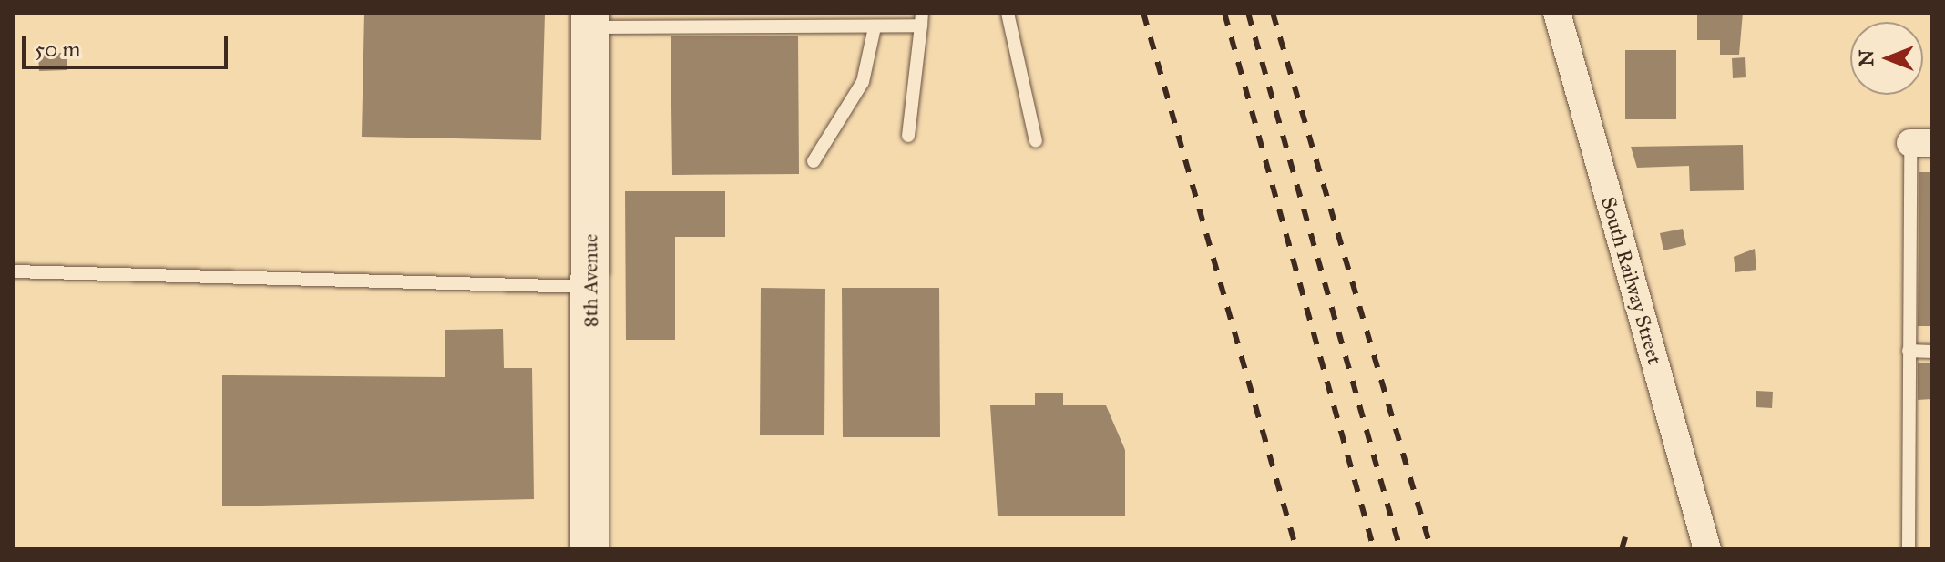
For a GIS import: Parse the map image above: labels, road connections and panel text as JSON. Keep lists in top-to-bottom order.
{
  "streets": {
    "street": ["8th Avenue", "South Railway Street"]
  },
  "scale_bar": "50 m",
  "north": "left"
}
